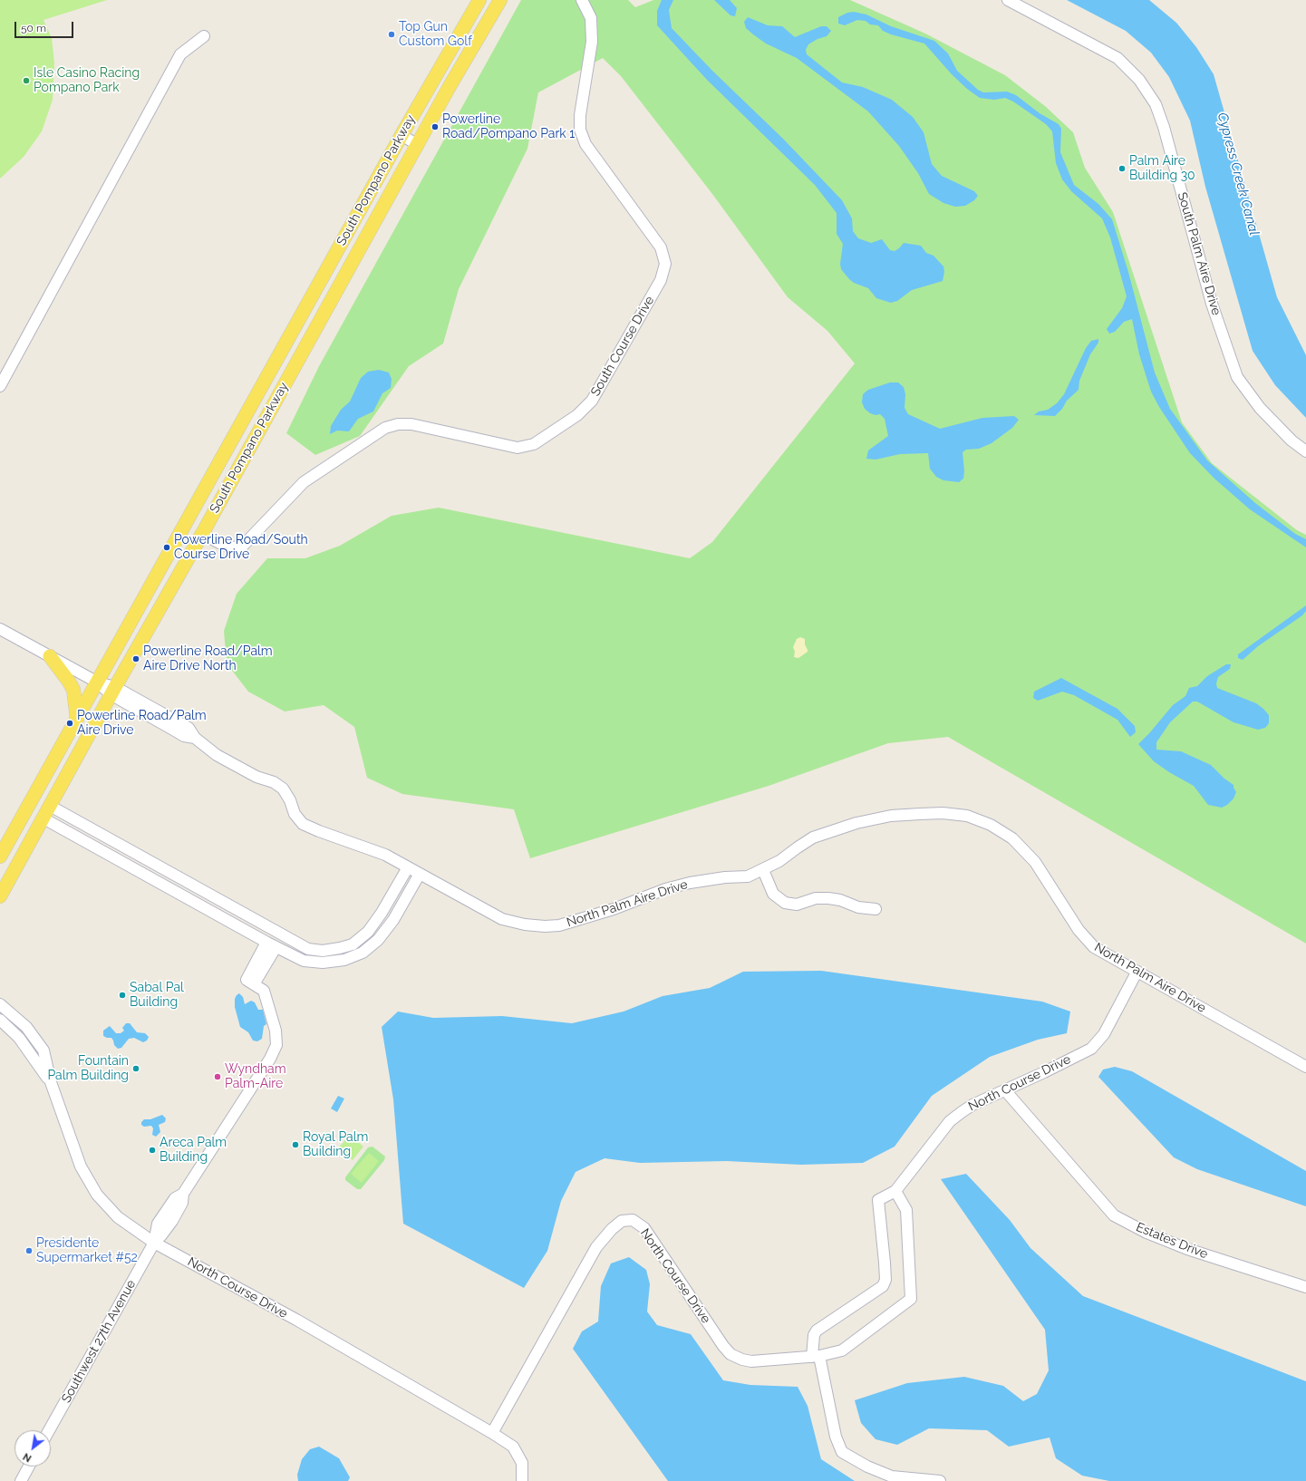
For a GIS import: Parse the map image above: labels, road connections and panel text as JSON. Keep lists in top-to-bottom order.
{
  "streets": {
    "main road": ["South Pompano Parkway"],
    "street": [
      "South Palm Aire Drive",
      "South Course Drive",
      "North Palm Aire Drive",
      "North Course Drive",
      "Estates Drive",
      "Southwest 27th Avenue"
    ]
  },
  "crossings": [
    ["South Pompano Parkway", "South Course Drive"],
    ["South Pompano Parkway", "North Palm Aire Drive"],
    ["North Palm Aire Drive", "North Course Drive"],
    ["North Course Drive", "Estates Drive"],
    ["North Course Drive", "Southwest 27th Avenue"]
  ],
  "water": ["Cypress Creek Canal"],
  "places": [
    "Top Gun Custom Golf",
    "Isle Casino Racing Pompano Park",
    "Powerline Road/Pompano Park 1",
    "Palm Aire Building 30",
    "Powerline Road/South Course Drive",
    "Powerline Road/Palm Aire Drive North",
    "Powerline Road/Palm Aire Drive",
    "Sabal Pal Building",
    "Fountain Palm Building",
    "Wyndham Palm-Aire",
    "Royal Palm Building",
    "Areca Palm Building",
    "Presidente Supermarket #52"
  ],
  "scale_bar": "50 m",
  "north": "bottom left"
}
